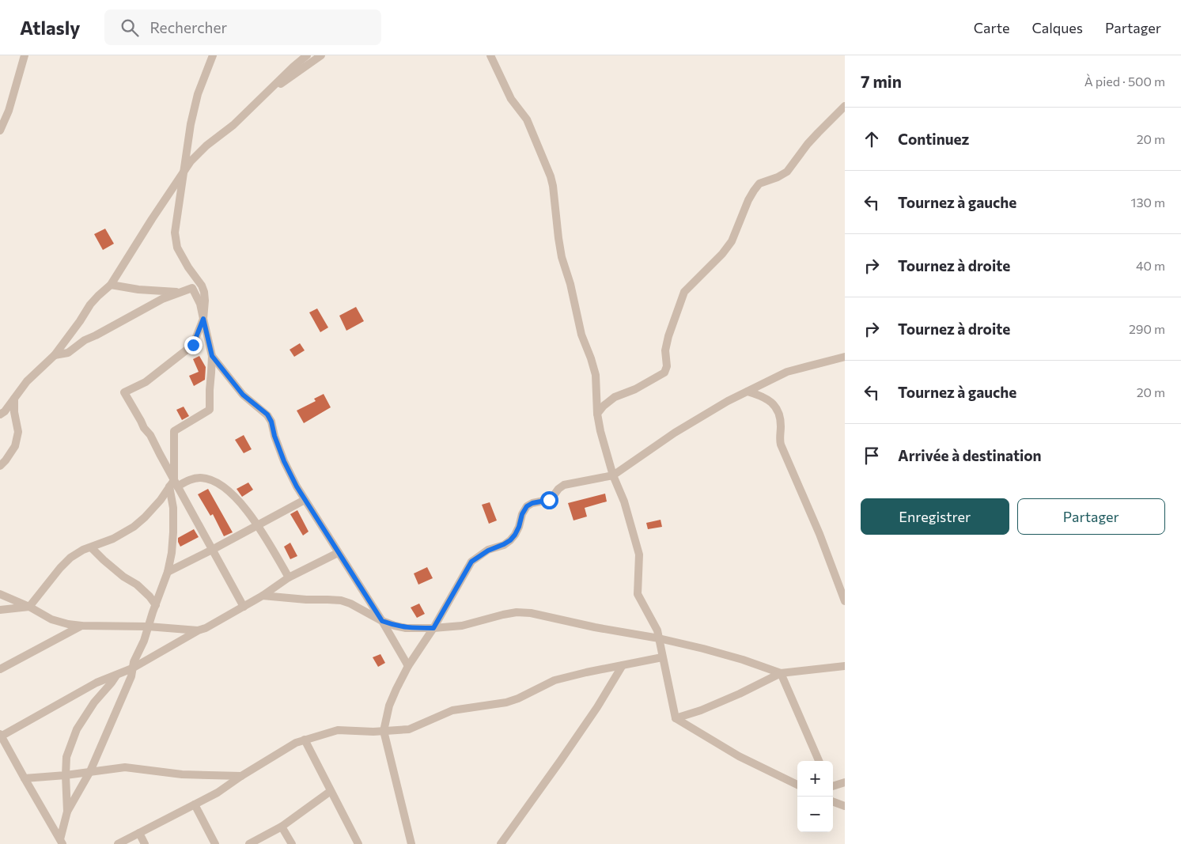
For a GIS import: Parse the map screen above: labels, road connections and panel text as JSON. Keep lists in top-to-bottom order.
{
  "page": {
    "header": "Atlasly",
    "search": "Rechercher",
    "nav": ["Carte", "Calques", "Partager"],
    "heading": ["7 min", "À pied · 500 m"],
    "list": [
      ["Continuez", "20 m"],
      ["Tournez à gauche", "130 m"],
      ["Tournez à droite", "40 m"],
      ["Tournez à droite", "290 m"],
      ["Tournez à gauche", "20 m"],
      "Arrivée à destination"
    ],
    "buttons": ["Enregistrer", "Partager"],
    "map_buttons": ["+", "−"]
  }
}
